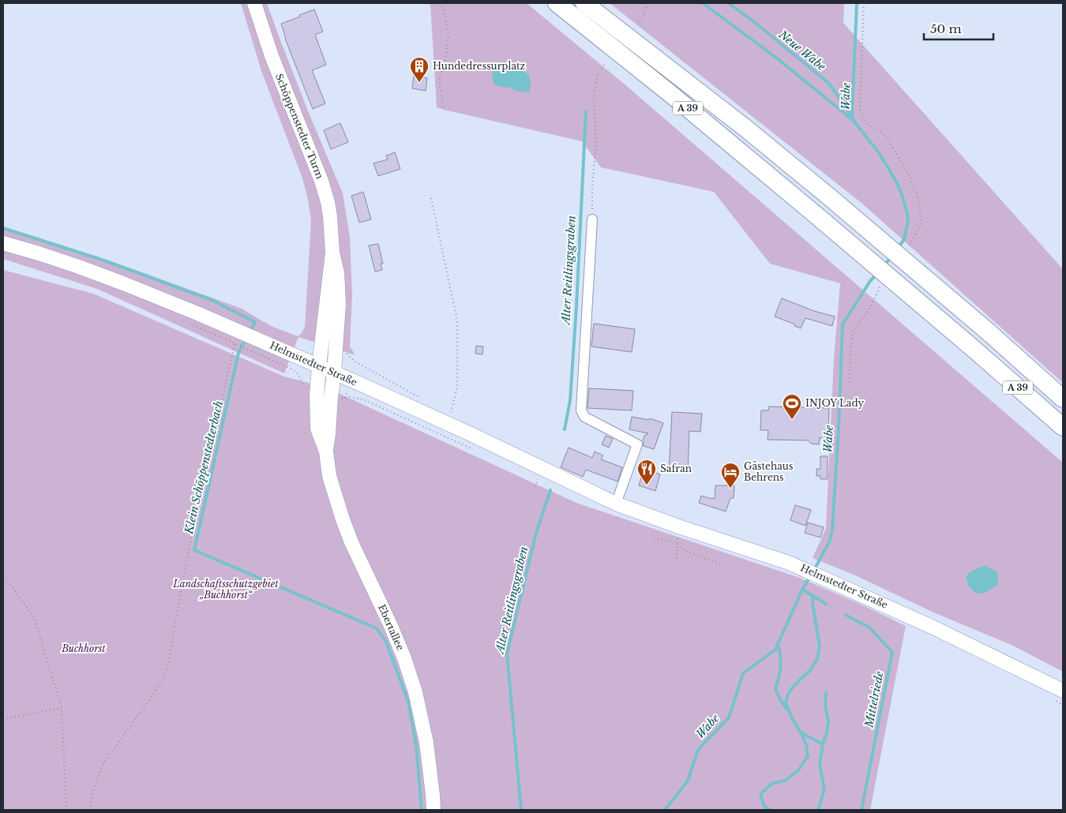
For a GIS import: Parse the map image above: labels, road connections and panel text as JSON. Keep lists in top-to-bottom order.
{
  "streets": {
    "highway": ["A 39"],
    "street": ["Schöppenstedter Turm", "Helmstedter Straße", "Ebertallee"]
  },
  "crossings": [
    ["Schöppenstedter Turm", "Helmstedter Straße"],
    ["Schöppenstedter Turm", "Ebertallee"],
    ["Helmstedter Straße", "Ebertallee"]
  ],
  "water": [
    "Neue Wabe",
    "Wabe",
    "Alter Reitlingsgraben",
    "Klein Schöppenstedterbach",
    "Mittelriede"
  ],
  "parks": ["Landschaftsschutzgebiet „Buchhorst“", "Buchhorst"],
  "places": {
    "building": ["Hundedressurplatz"],
    "sports": ["INJOY Lady"],
    "restaurant": ["Safran"],
    "hotel": ["Gästehaus Behrens"]
  },
  "scale_bar": "50 m"
}
